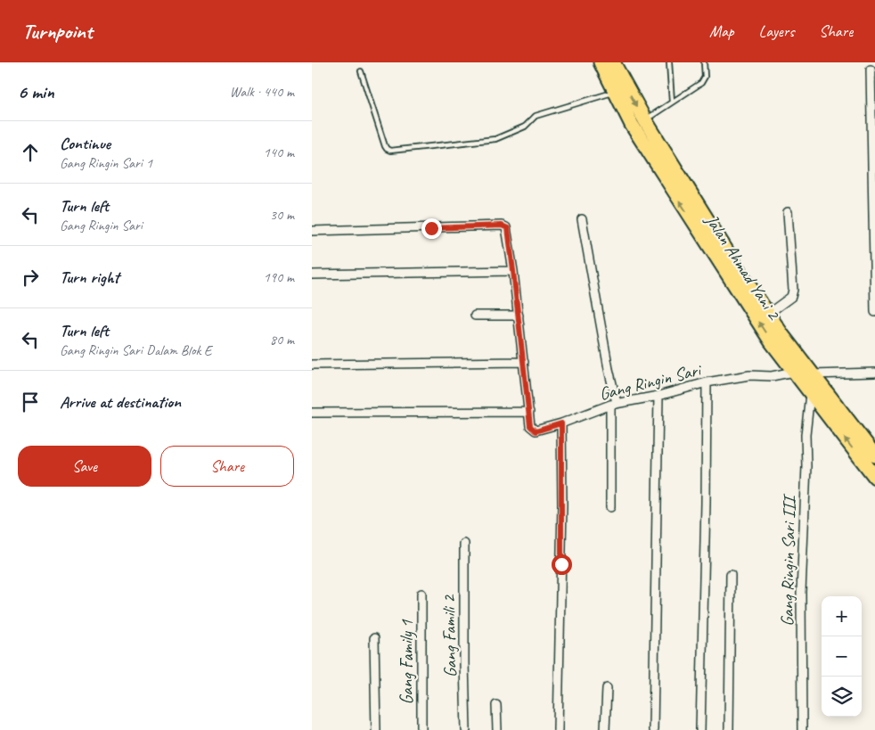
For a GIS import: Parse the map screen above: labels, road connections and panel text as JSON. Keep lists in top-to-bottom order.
{
  "streets": {
    "highway": ["Jalan Ahmad Yani 2"],
    "street": [
      "Gang Ringin Sari",
      "Gang Ringin Sari III",
      "Gang Famili 2",
      "Gang Family 1"
    ]
  },
  "crossings": [
    ["Jalan Ahmad Yani 2", "Gang Ringin Sari"],
    ["Jalan Ahmad Yani 2", "Gang Ringin Sari III"]
  ],
  "page": {
    "header": "Turnpoint",
    "nav": ["Map", "Layers", "Share"],
    "heading": ["6 min", "Walk · 440 m"],
    "list": [
      ["Continue", "Gang Ringin Sari 1", "140 m"],
      ["Turn left", "Gang Ringin Sari", "30 m"],
      ["Turn right", "190 m"],
      ["Turn left", "Gang Ringin Sari Dalam Blok E", "80 m"],
      "Arrive at destination"
    ],
    "buttons": ["Save", "Share"],
    "map_buttons": ["+", "−"]
  }
}
